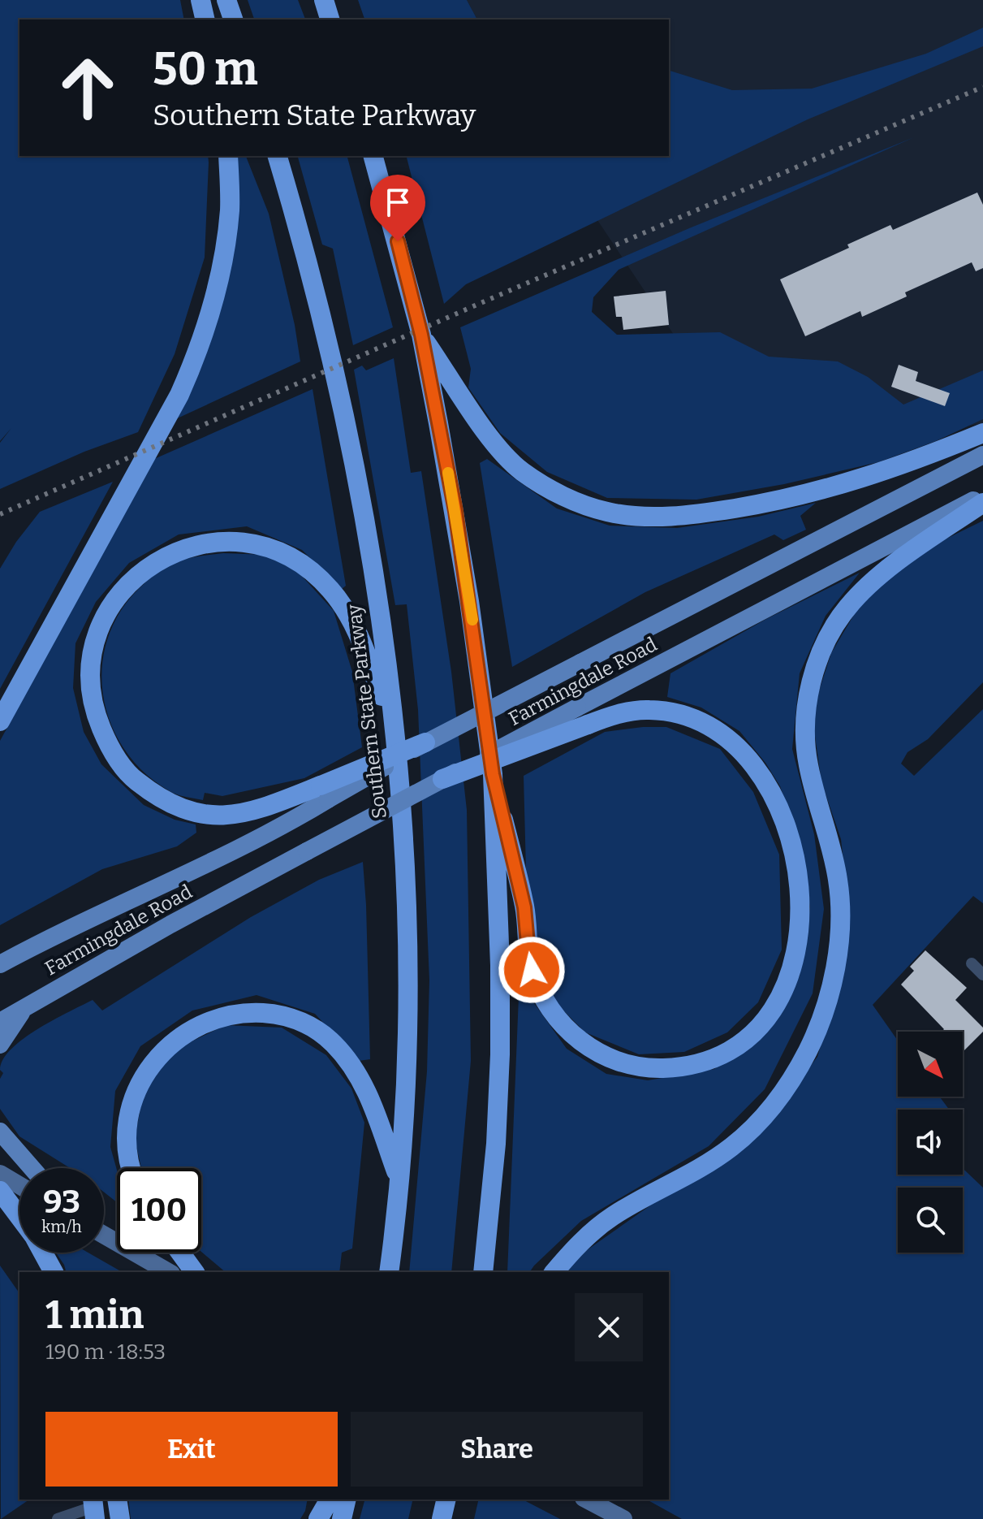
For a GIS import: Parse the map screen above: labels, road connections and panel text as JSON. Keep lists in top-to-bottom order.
{
  "streets": {
    "highway": ["Southern State Parkway"],
    "main road": ["Farmingdale Road"]
  },
  "north": "bottom right",
  "page": {
    "turn": ["50 m", "Southern State Parkway"],
    "speed": "93 km/h",
    "limit": "100",
    "heading": ["1 min", "190 m · 18:53"],
    "buttons": ["Exit", "Share"]
  }
}
